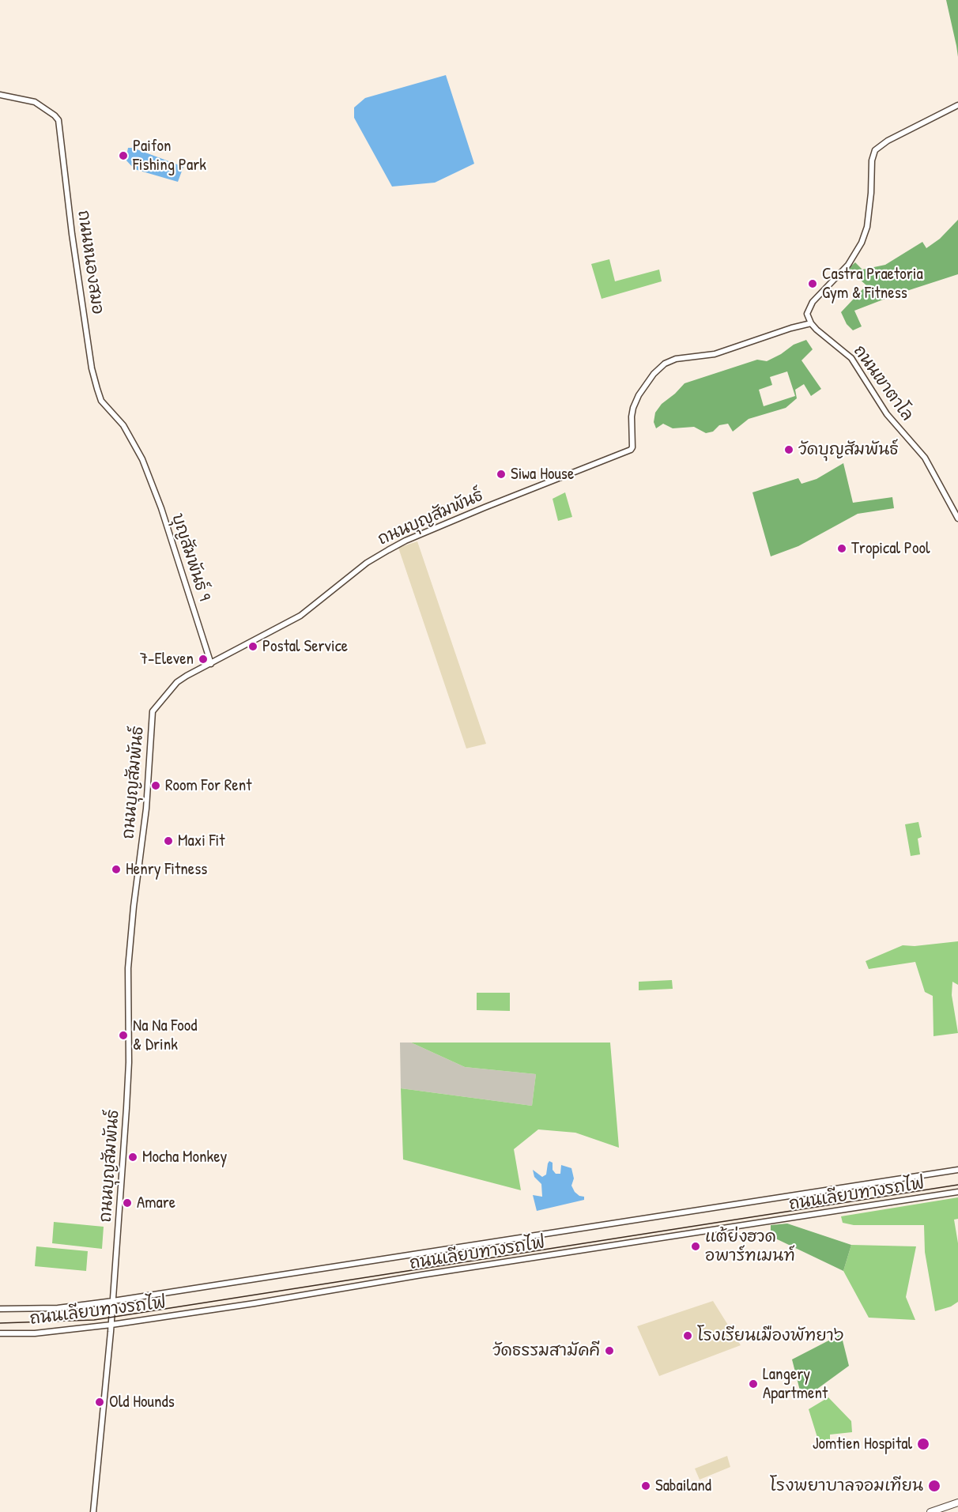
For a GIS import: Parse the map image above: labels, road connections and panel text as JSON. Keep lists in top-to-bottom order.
{
  "streets": {
    "street": [
      "ถนนหนองสมอ",
      "ถนนเขาตาโล",
      "ถนนบุญสัมพันธ์",
      "บุญสัมพันธ์ 9",
      "ถนนเลียบทางรถไฟ"
    ]
  },
  "crossings": [
    ["ถนนหนองสมอ", "บุญสัมพันธ์ 9"],
    ["ถนนเขาตาโล", "ถนนบุญสัมพันธ์"],
    ["ถนนบุญสัมพันธ์", "บุญสัมพันธ์ 9"],
    ["ถนนบุญสัมพันธ์", "ถนนเลียบทางรถไฟ"]
  ],
  "places": [
    "Paifon Fishing Park",
    "Castra Praetoria Gym & Fitness",
    "วัดบุญสัมพันธ์",
    "Siwa House",
    "Tropical Pool",
    "Postal Service",
    "7-Eleven",
    "Room For Rent",
    "Maxi Fit",
    "Henry Fitness",
    "Na Na Food & Drink",
    "Mocha Monkey",
    "Amare",
    "แต้ย่งฮวด อพาร์ทเมนท์",
    "โรงเรียนเมืองพัทยา๖",
    "วัดธรรมสามัคคี",
    "Langery Apartment",
    "Old Hounds",
    "Jomtien Hospital",
    "Sabailand",
    "โรงพยาบาลจอมเทียน"
  ]
}
